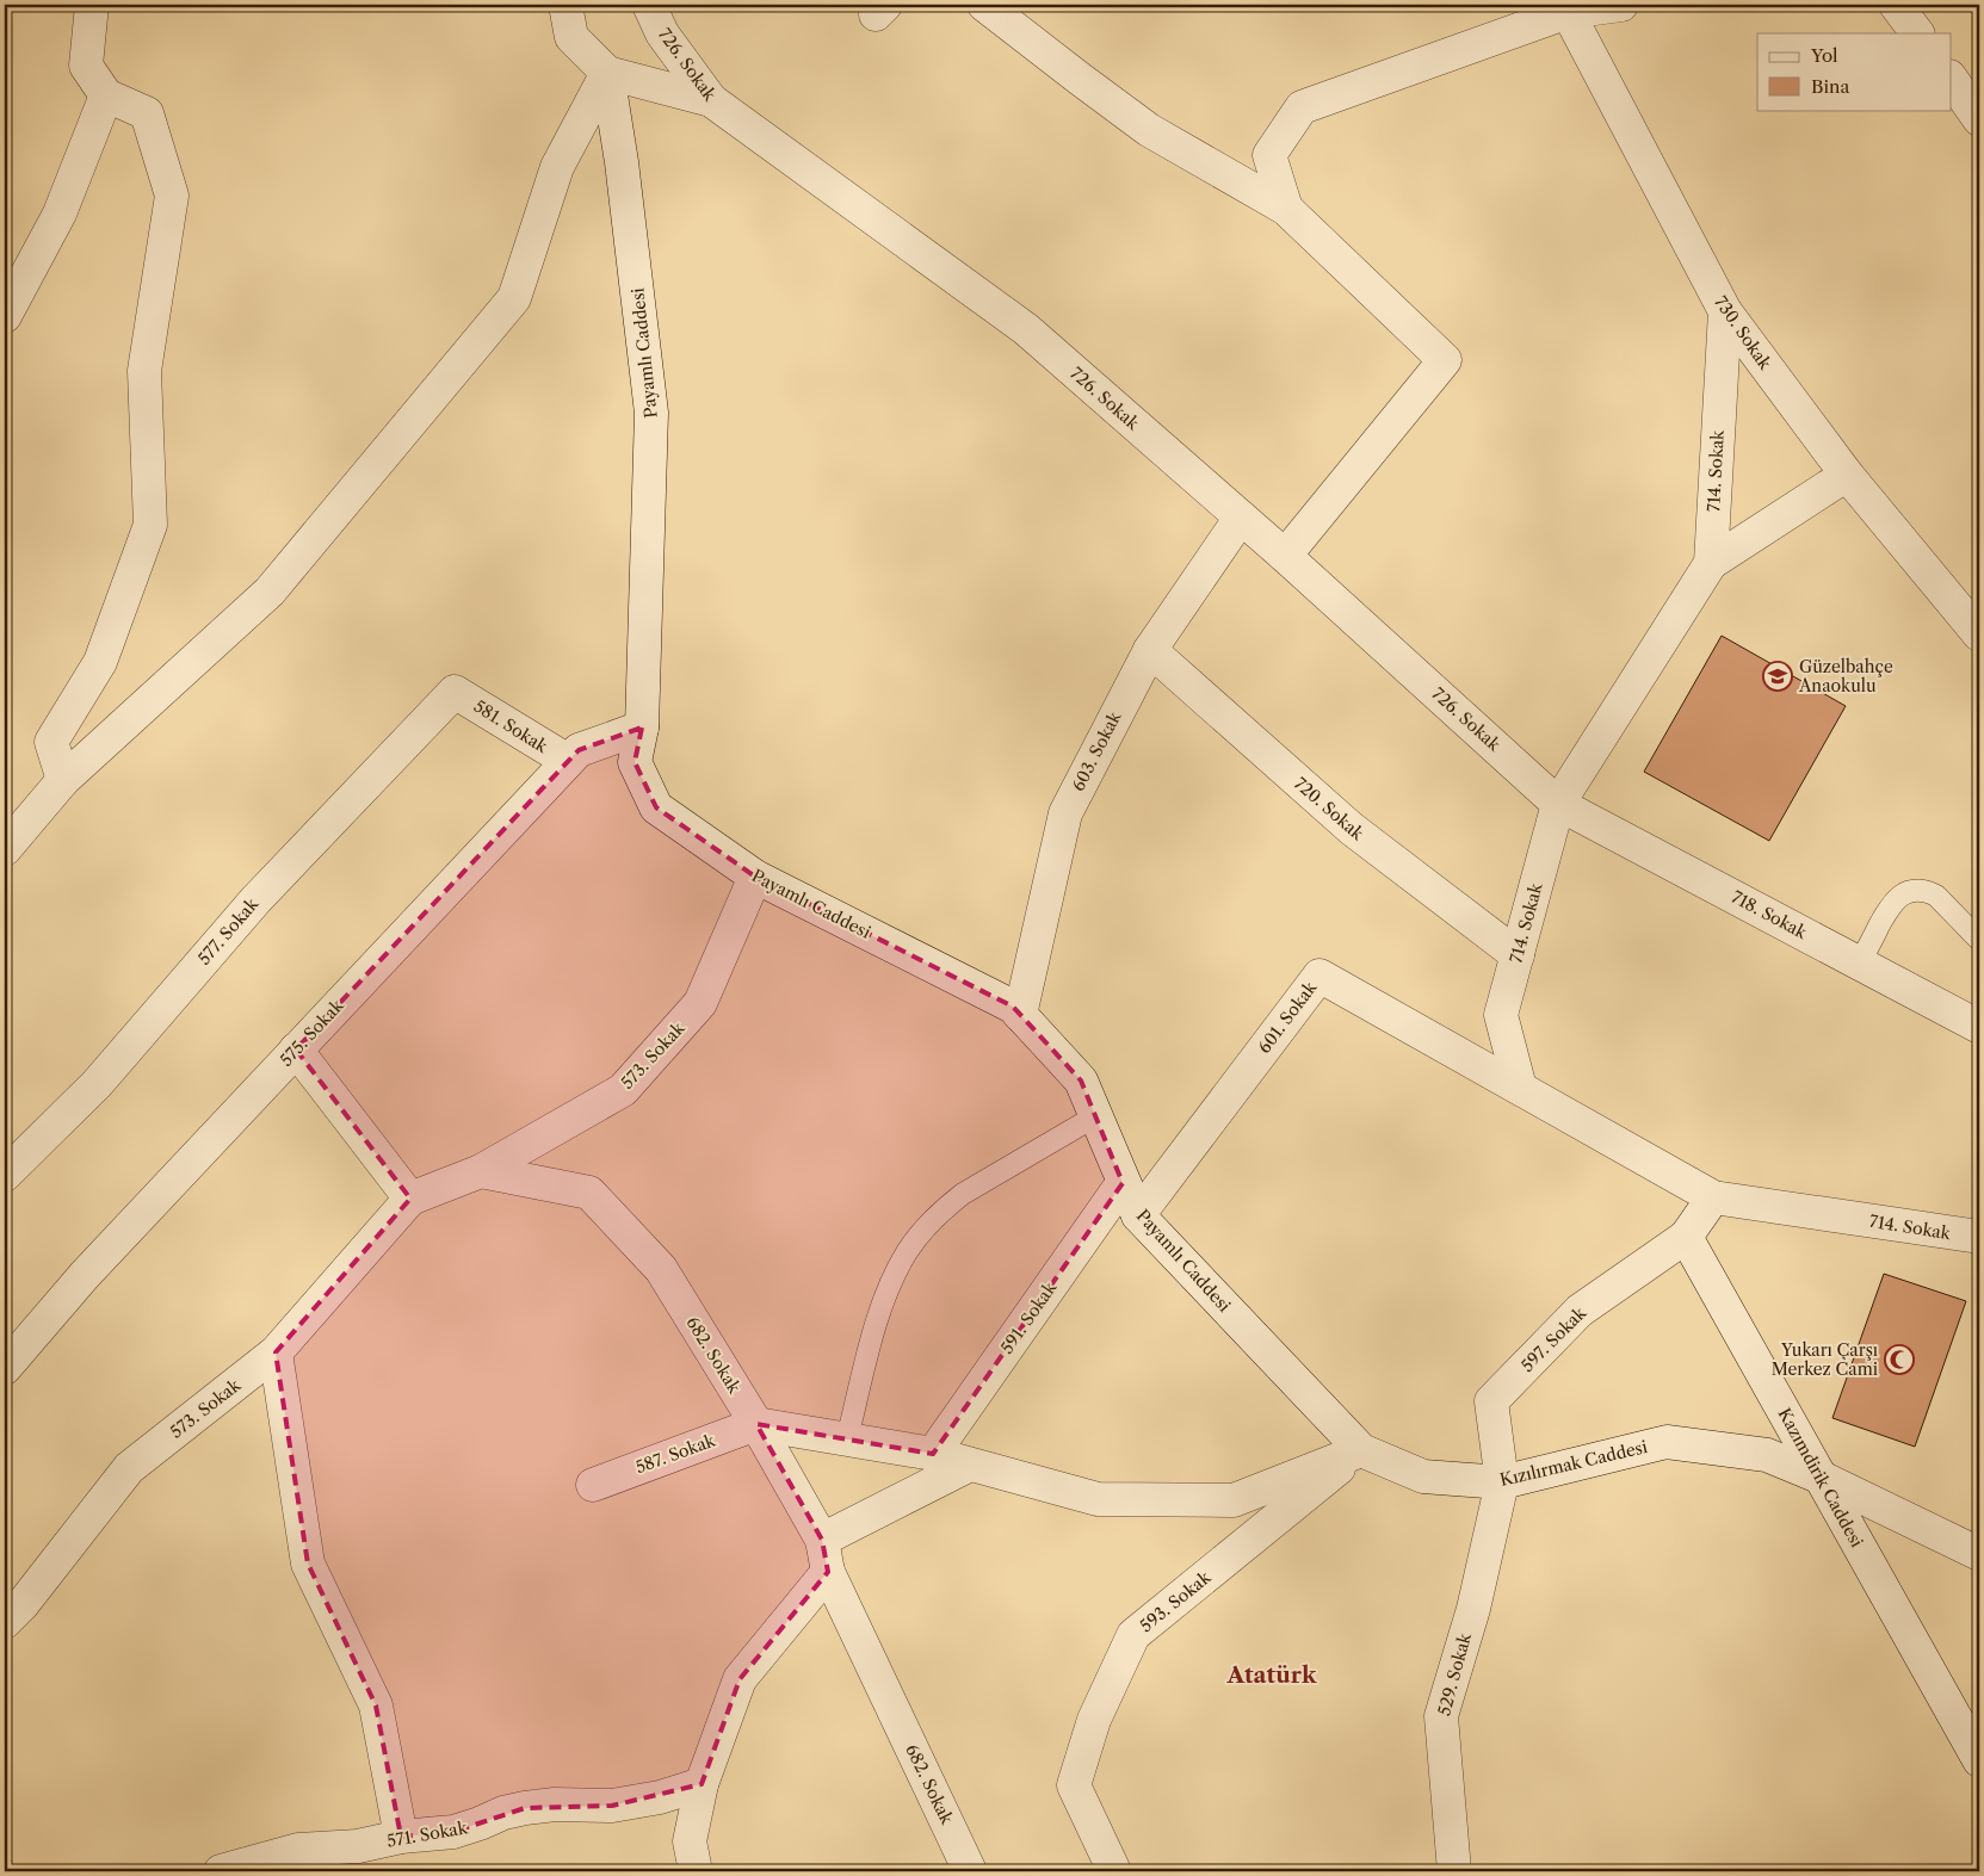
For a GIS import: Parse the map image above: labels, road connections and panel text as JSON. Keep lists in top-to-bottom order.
{
  "streets": {
    "street": [
      "726. Sokak",
      "730. Sokak",
      "Payamlı Caddesi",
      "714. Sokak",
      "581. Sokak",
      "603. Sokak",
      "720. Sokak",
      "718. Sokak",
      "577. Sokak",
      "601. Sokak",
      "575. Sokak",
      "573. Sokak",
      "591. Sokak",
      "597. Sokak",
      "682. Sokak",
      "587. Sokak",
      "Kızılırmak Caddesi",
      "Kazımdirik Caddesi",
      "593. Sokak",
      "529. Sokak",
      "571. Sokak"
    ]
  },
  "crossings": [
    ["726. Sokak", "714. Sokak"],
    ["726. Sokak", "603. Sokak"],
    ["726. Sokak", "718. Sokak"],
    ["730. Sokak", "714. Sokak"],
    ["Payamlı Caddesi", "603. Sokak"],
    ["Payamlı Caddesi", "601. Sokak"],
    ["Payamlı Caddesi", "575. Sokak"],
    ["Payamlı Caddesi", "573. Sokak"],
    ["Payamlı Caddesi", "591. Sokak"],
    ["Payamlı Caddesi", "Kızılırmak Caddesi"],
    ["Payamlı Caddesi", "593. Sokak"],
    ["714. Sokak", "720. Sokak"],
    ["714. Sokak", "718. Sokak"],
    ["714. Sokak", "601. Sokak"],
    ["581. Sokak", "577. Sokak"],
    ["581. Sokak", "575. Sokak"],
    ["603. Sokak", "720. Sokak"],
    ["573. Sokak", "682. Sokak"],
    ["597. Sokak", "Kızılırmak Caddesi"],
    ["597. Sokak", "Kazımdirik Caddesi"],
    ["597. Sokak", "529. Sokak"],
    ["682. Sokak", "587. Sokak"],
    ["Kızılırmak Caddesi", "Kazımdirik Caddesi"],
    ["Kızılırmak Caddesi", "593. Sokak"],
    ["Kızılırmak Caddesi", "529. Sokak"]
  ],
  "districts": ["Atatürk"],
  "places": {
    "school or university": ["Güzelbahçe Anaokulu"],
    "mosque": ["Yukarı Çarşı Merkez Cami"]
  },
  "legend": ["Yol", "Bina"]
}
